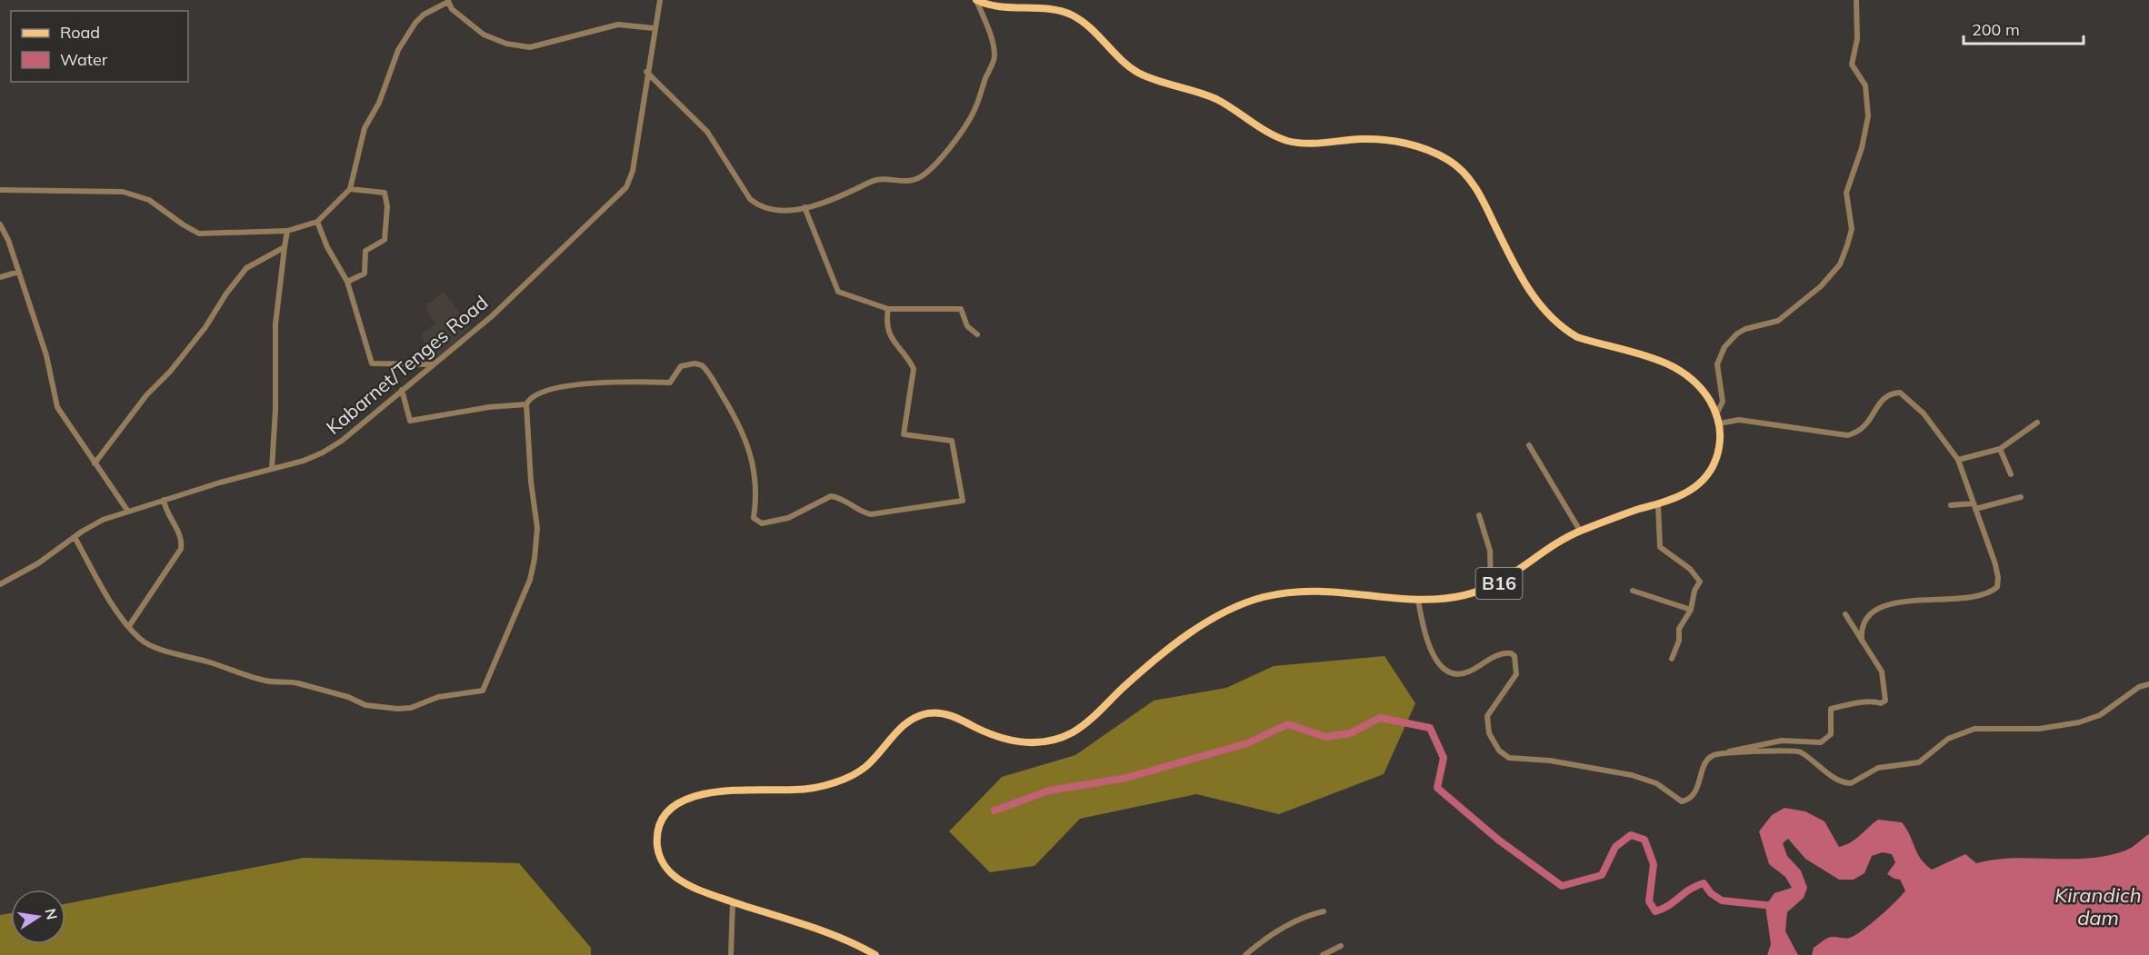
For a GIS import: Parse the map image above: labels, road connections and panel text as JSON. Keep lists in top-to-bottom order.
{
  "streets": {
    "main road": ["B16"],
    "street": ["Kabarnet/Tenges Road"]
  },
  "water": ["Kirandich dam"],
  "legend": ["Road", "Water"],
  "scale_bar": "200 m",
  "north": "right"
}
